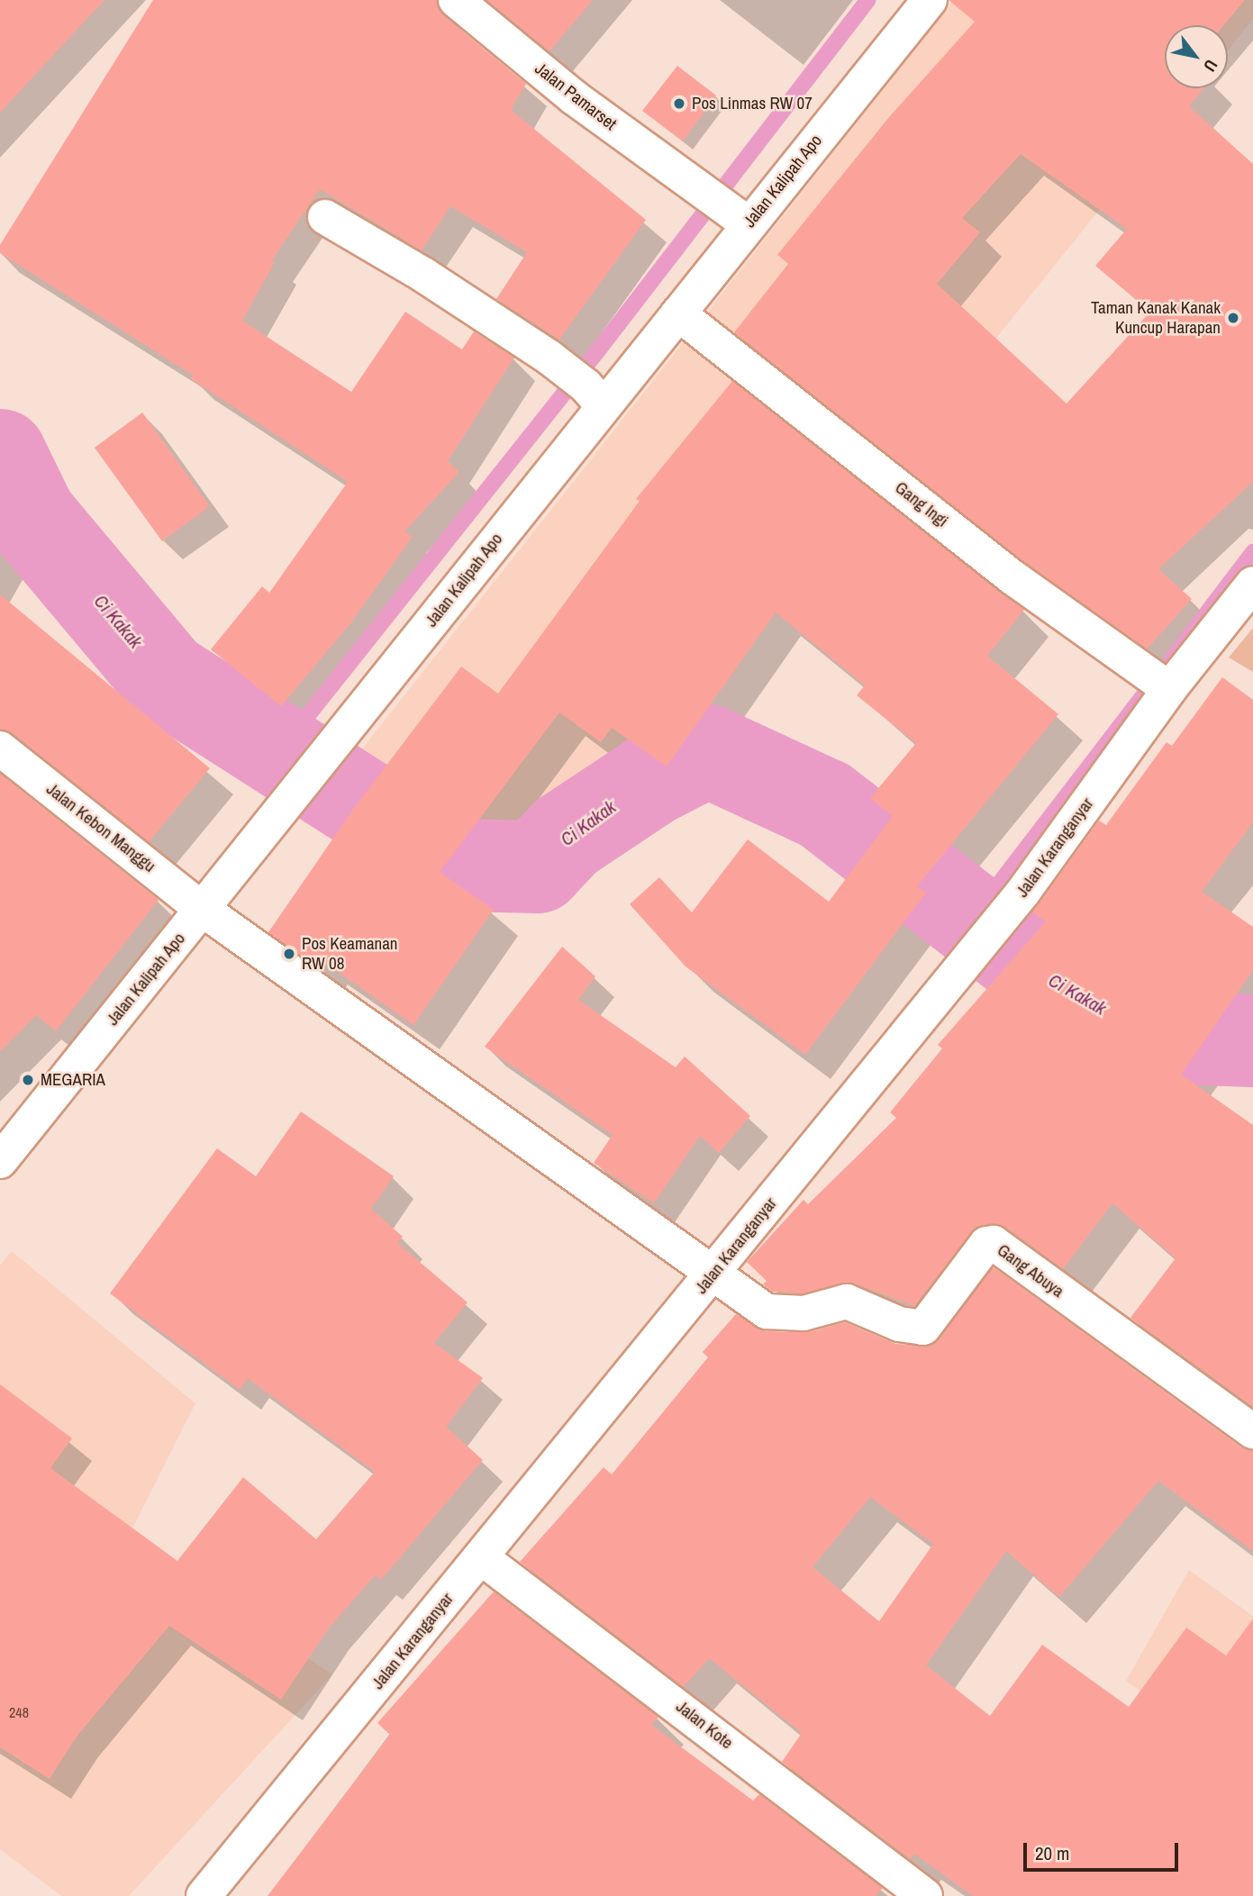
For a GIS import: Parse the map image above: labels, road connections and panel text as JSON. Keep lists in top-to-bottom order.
{
  "streets": {
    "street": [
      "Jalan Pamarset",
      "Jalan Kalipah Apo",
      "Gang Ingi",
      "Jalan Kebon Manggu",
      "Jalan Karanganyar",
      "Gang Abuya",
      "Jalan Kote"
    ]
  },
  "crossings": [
    ["Jalan Pamarset", "Jalan Kalipah Apo"],
    ["Jalan Kalipah Apo", "Gang Ingi"],
    ["Jalan Kalipah Apo", "Jalan Kebon Manggu"],
    ["Gang Ingi", "Jalan Karanganyar"],
    ["Jalan Kebon Manggu", "Jalan Karanganyar"],
    ["Jalan Kebon Manggu", "Gang Abuya"],
    ["Jalan Karanganyar", "Gang Abuya"],
    ["Jalan Karanganyar", "Jalan Kote"]
  ],
  "water": ["Ci Kakak"],
  "places": [
    "Pos Linmas RW 07",
    "Taman Kanak Kanak Kuncup Harapan",
    "Pos Keamanan RW 08",
    "MEGARIA"
  ],
  "house_numbers": ["248"],
  "scale_bar": "20 m",
  "north": "bottom right"
}
